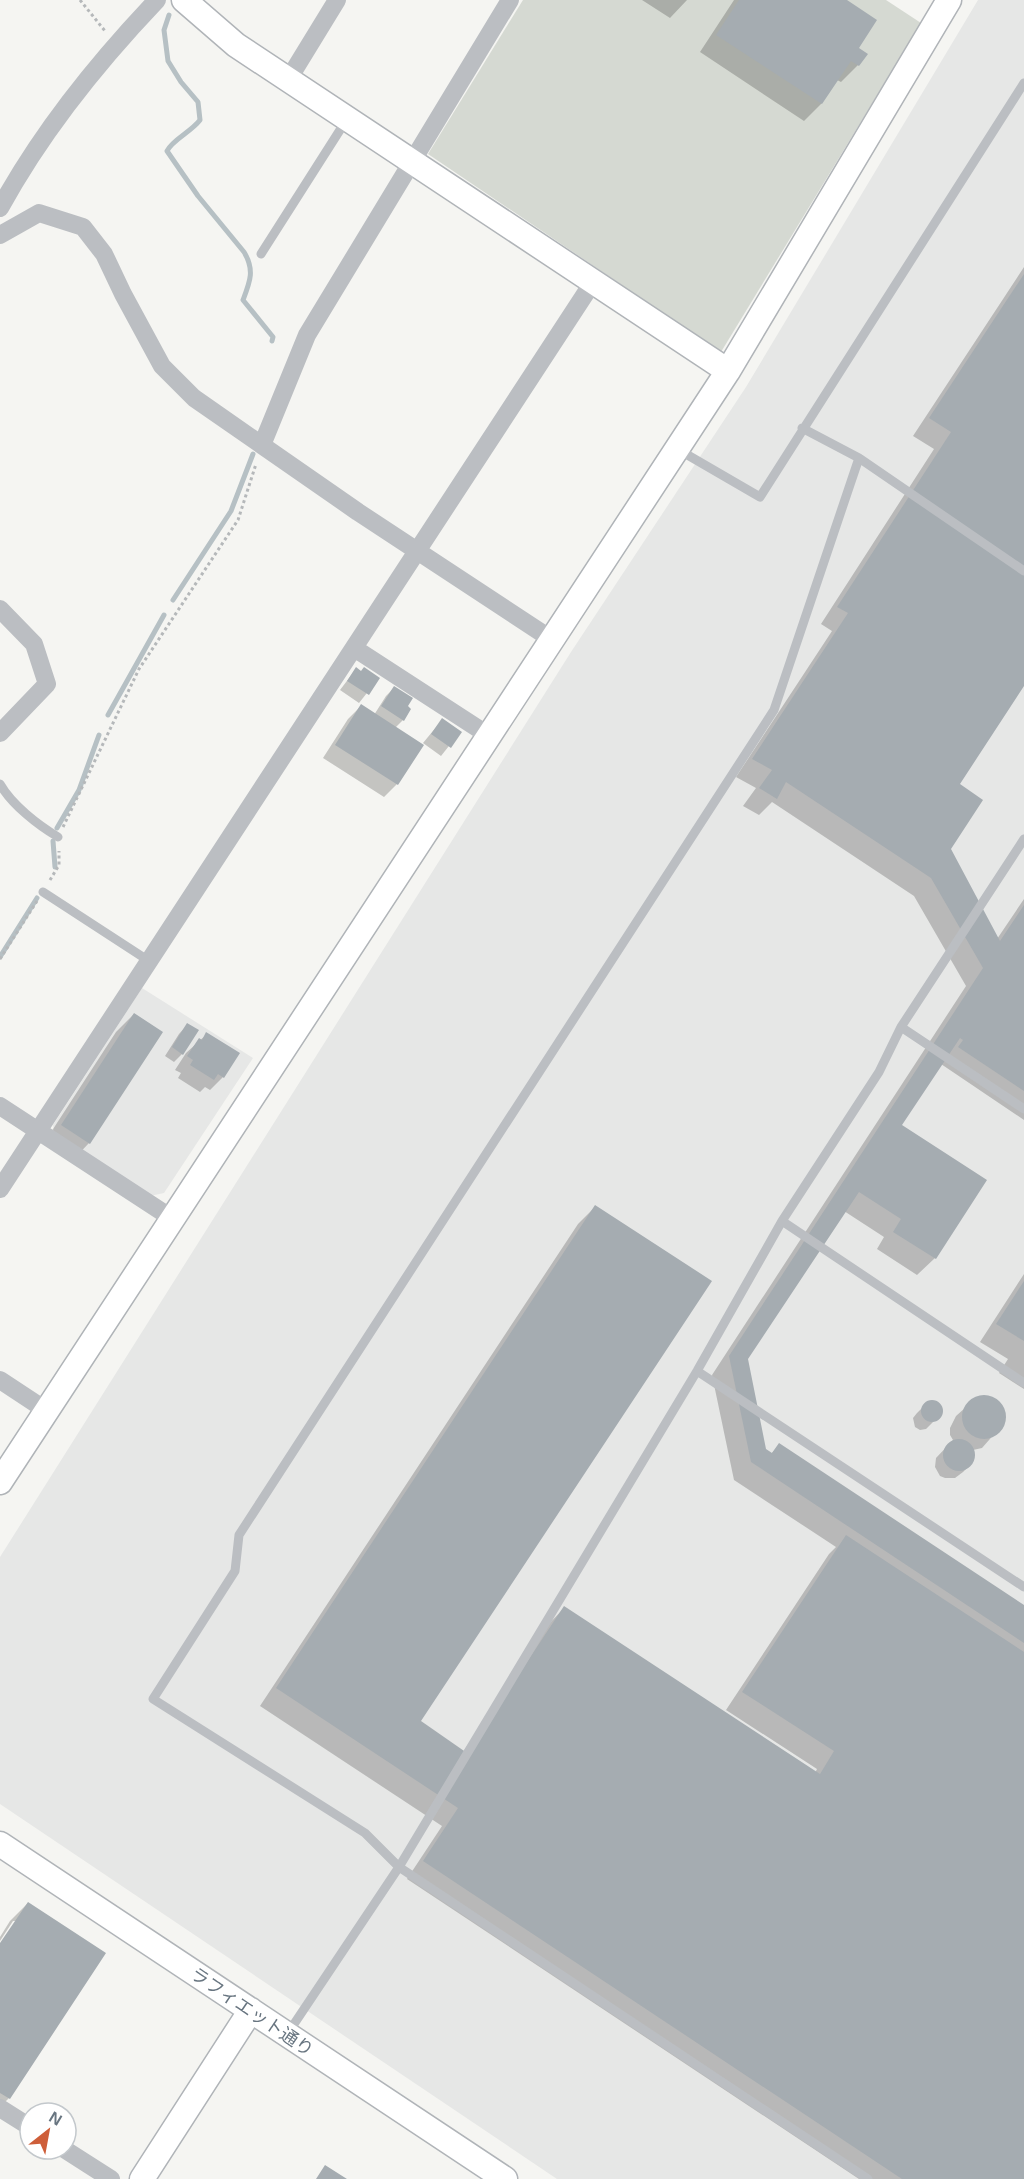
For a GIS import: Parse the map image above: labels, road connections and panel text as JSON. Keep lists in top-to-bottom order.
{
  "streets": {
    "street": ["ラフィエット通り"]
  },
  "north": "top right"
}
